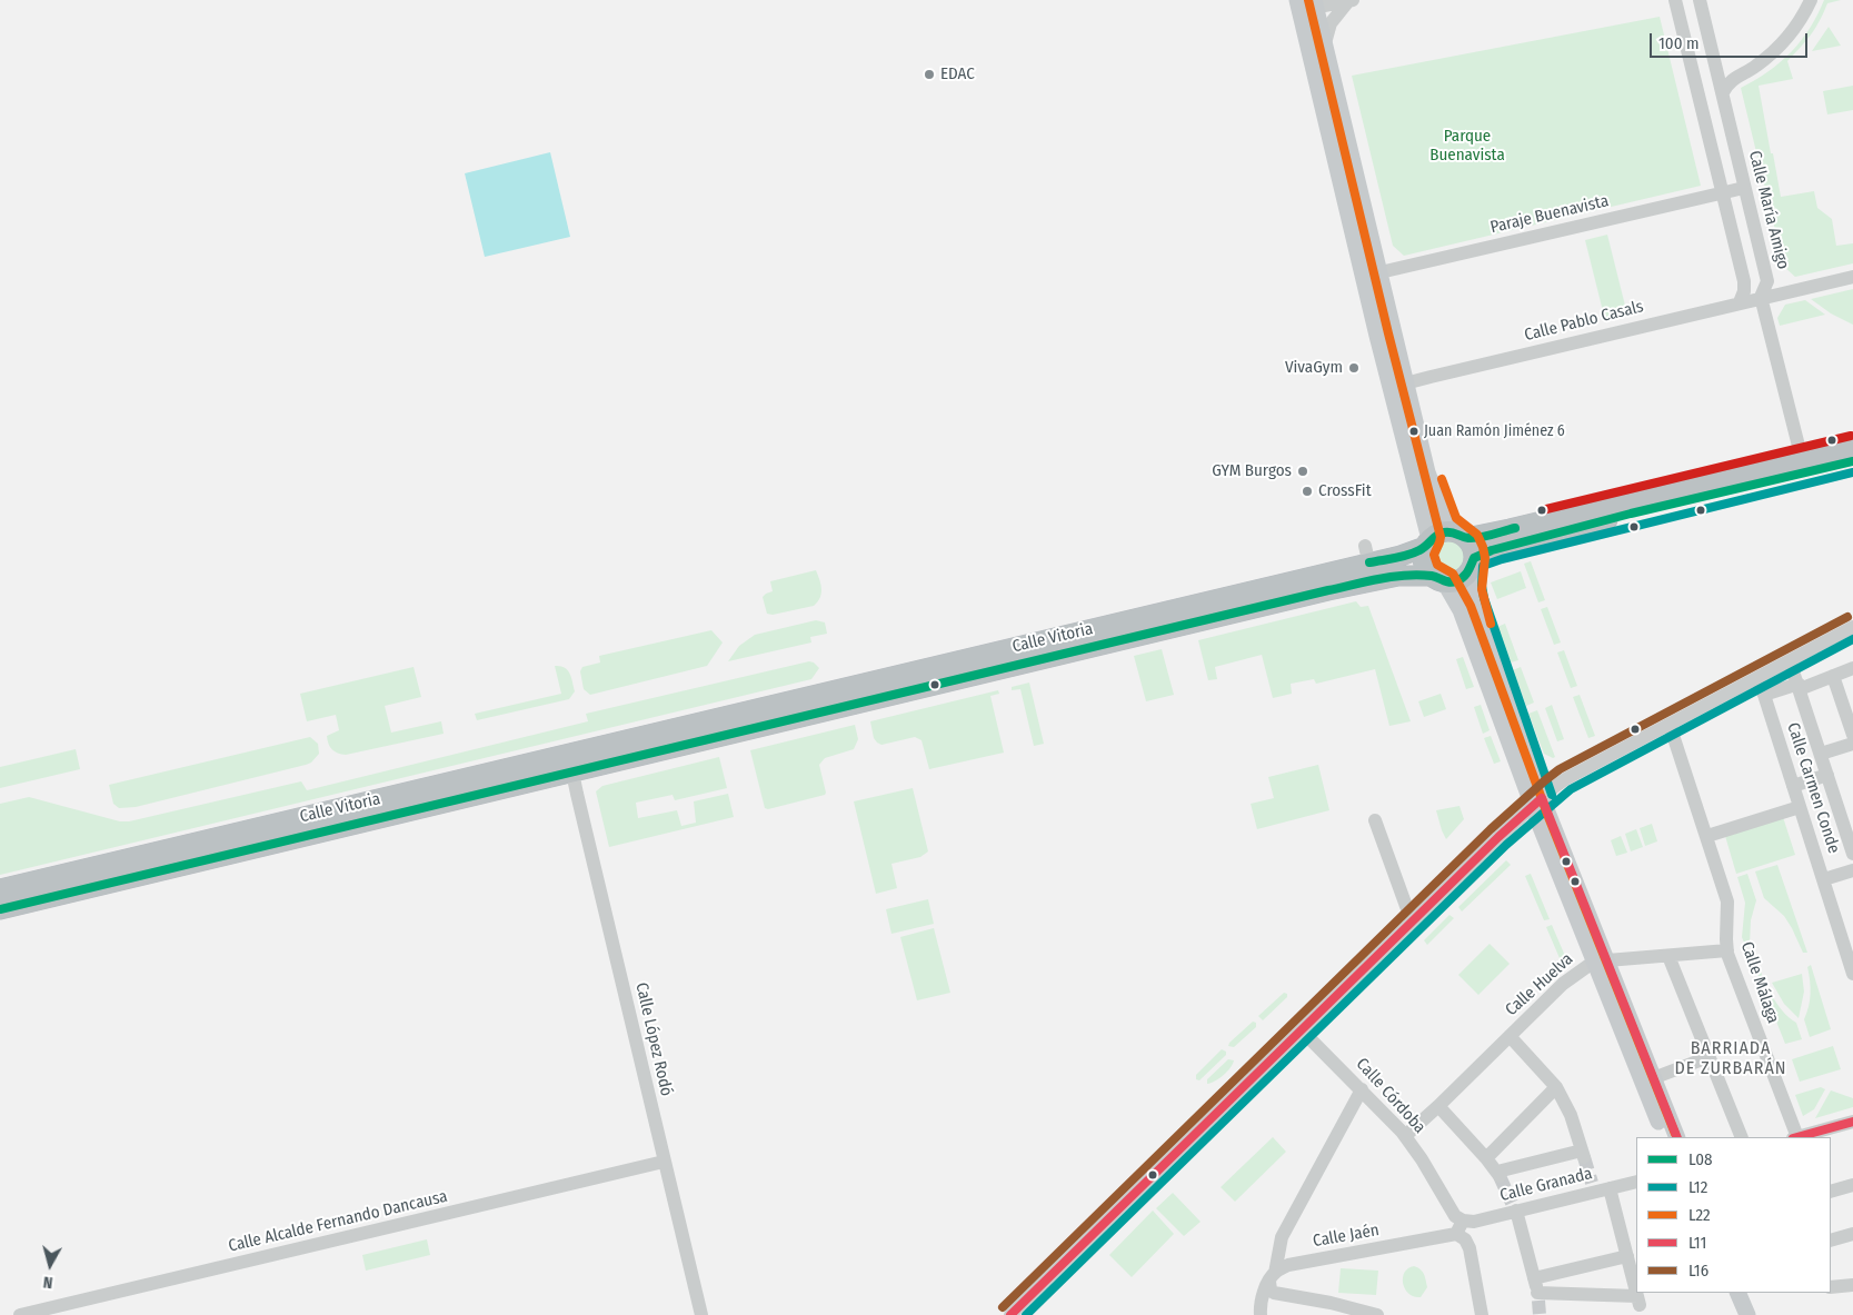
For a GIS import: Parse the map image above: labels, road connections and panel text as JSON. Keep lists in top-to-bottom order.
{
  "streets": {
    "highway": ["Calle Vitoria"],
    "street": [
      "Calle María Amigo",
      "Paraje Buenavista",
      "Calle Pablo Casals",
      "Calle Carmen Conde",
      "Calle Málaga",
      "Calle Huelva",
      "Calle López Rodó",
      "Calle Córdoba",
      "Calle Granada",
      "Calle Alcalde Fernando Dancausa",
      "Calle Jaén"
    ]
  },
  "crossings": [
    ["Calle María Amigo", "Paraje Buenavista"],
    ["Calle María Amigo", "Calle Pablo Casals"],
    ["Calle Vitoria", "Calle López Rodó"],
    ["Calle Huelva", "Calle Córdoba"],
    ["Calle López Rodó", "Calle Alcalde Fernando Dancausa"],
    ["Calle Córdoba", "Calle Granada"]
  ],
  "districts": ["BARRIADA DE ZURBARÁN"],
  "parks": ["Parque Buenavista"],
  "places": [
    "EDAC",
    "VivaGym",
    "Juan Ramón Jiménez 6",
    "GYM Burgos",
    "CrossFit"
  ],
  "lines": [
    "transit line L22",
    "transit line L08",
    "transit line L12",
    "transit line L16",
    "transit line L11"
  ],
  "legend": [
    "L08",
    "L12",
    "L22",
    "L11",
    "L16"
  ],
  "scale_bar": "100 m",
  "north": "bottom"
}
